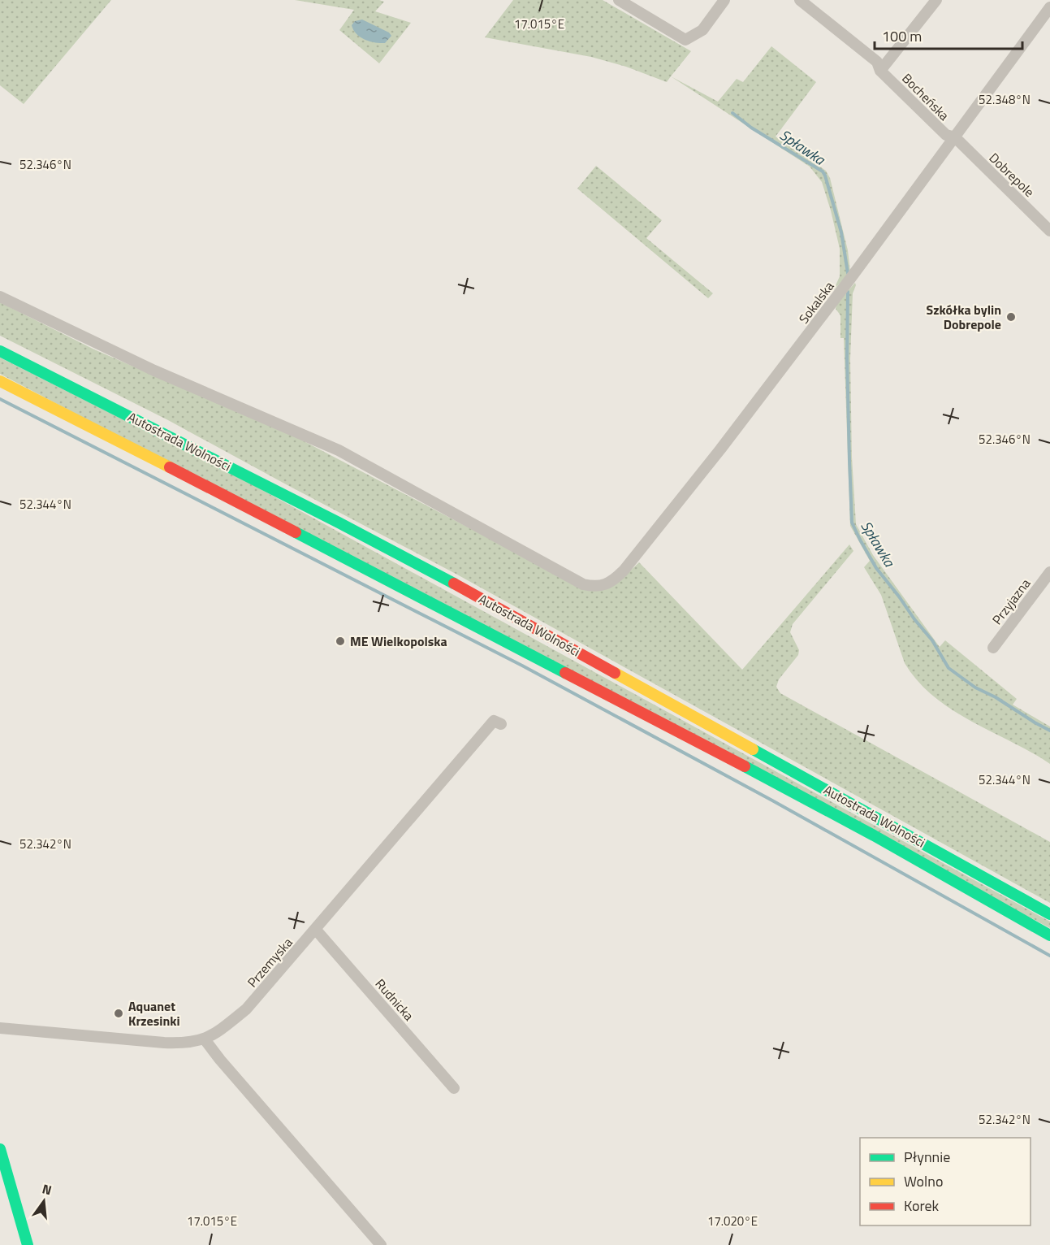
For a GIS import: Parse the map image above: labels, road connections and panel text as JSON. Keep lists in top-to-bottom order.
{
  "streets": {
    "main road": ["Autostrada Wolności"],
    "street": [
      "Bocheńska",
      "Dobrepole",
      "Sokalska",
      "Przyjazna",
      "Przemyska",
      "Rudnicka"
    ]
  },
  "crossings": [
    ["Bocheńska", "Dobrepole"],
    ["Bocheńska", "Sokalska"],
    ["Dobrepole", "Sokalska"],
    ["Przemyska", "Rudnicka"]
  ],
  "water": ["Spławka"],
  "places": ["Szkółka bylin Dobrepole", "ME Wielkopolska", "Aquanet Krzesinki"],
  "legend": ["Płynnie", "Wolno", "Korek"],
  "scale_bar": "100 m",
  "north": "top",
  "coordinates": [
    "17.015°E",
    "52.348°N",
    "52.346°N",
    "52.344°N",
    "52.342°N",
    "17.020°E"
  ]
}
